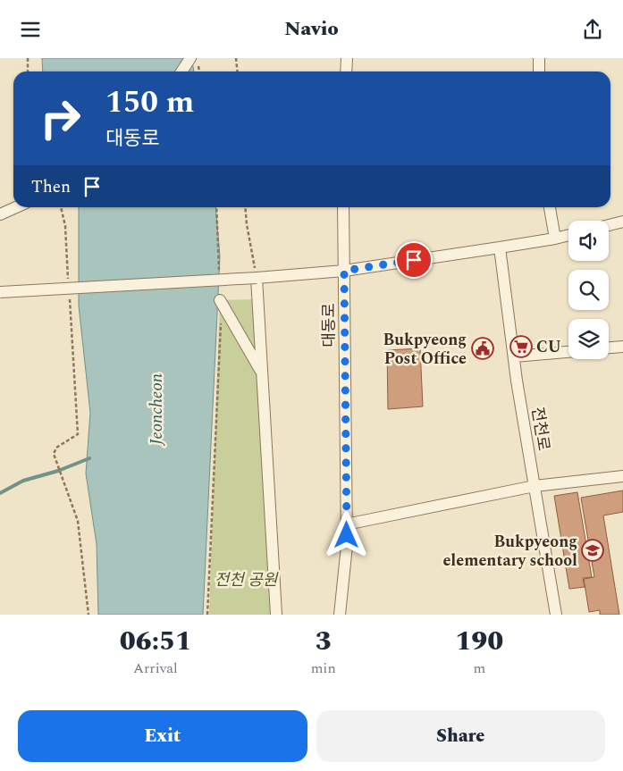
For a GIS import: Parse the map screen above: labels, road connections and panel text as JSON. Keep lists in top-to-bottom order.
{
  "streets": {
    "street": ["대동로", "전천로"]
  },
  "water": ["Jeoncheon"],
  "parks": ["전천 공원"],
  "places": {
    "supermarket": ["CU"],
    "public building": ["Bukpyeong Post Office"],
    "school or university": ["Bukpyeong elementary school"]
  },
  "page": {
    "header": "Navio",
    "turn": ["150 m", "대동로"],
    "then": "Then",
    "eta": [
      "06:51",
      "Arrival",
      "3",
      "min",
      "190",
      "m"
    ],
    "buttons": ["Exit", "Share"]
  }
}
